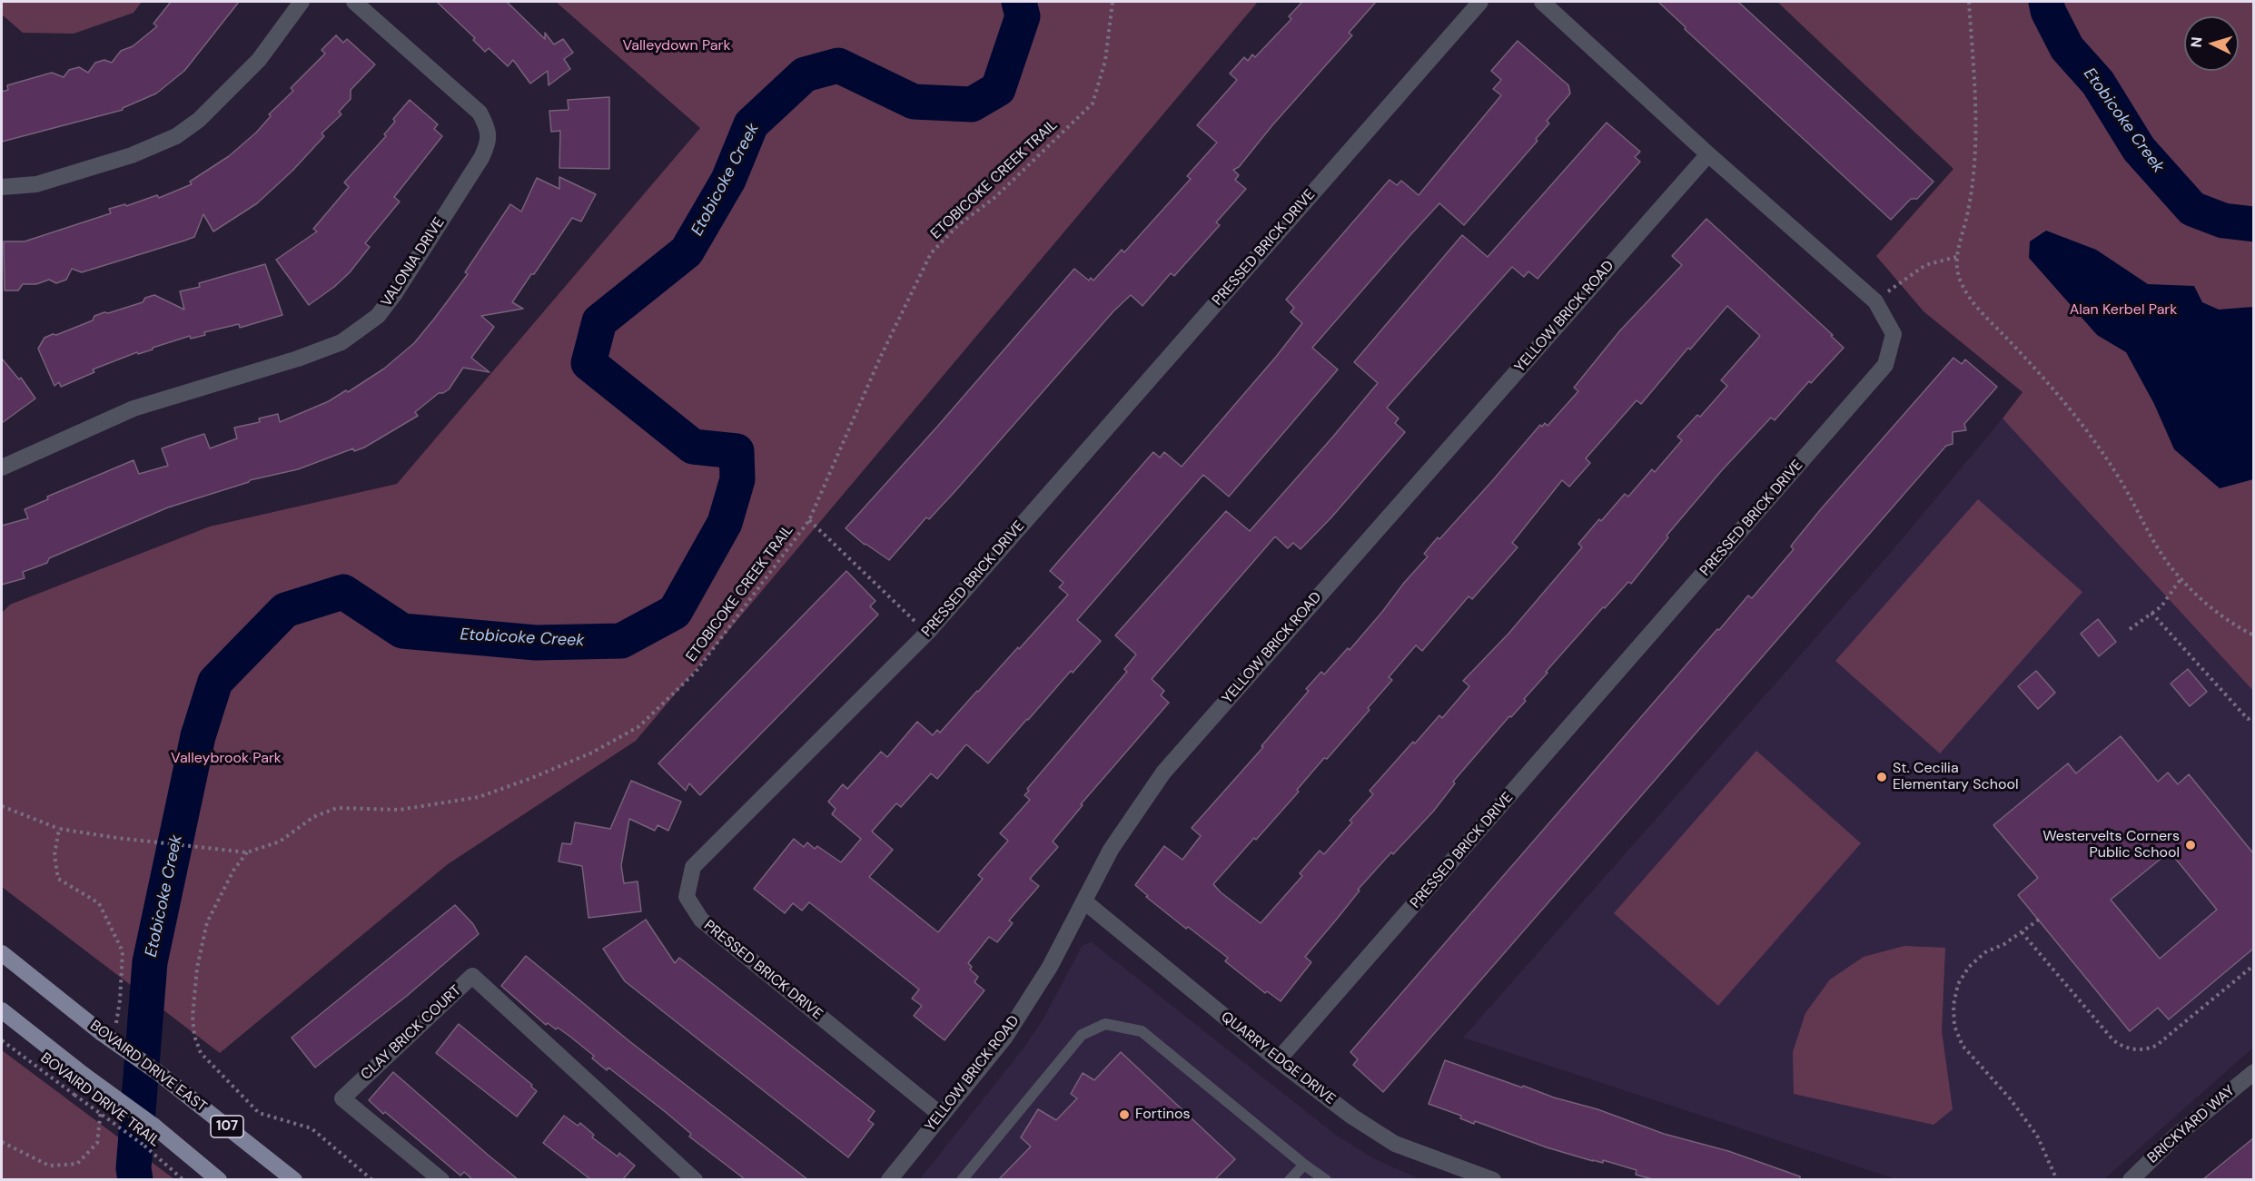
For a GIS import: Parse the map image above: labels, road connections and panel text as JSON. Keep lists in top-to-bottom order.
{
  "streets": {
    "main road": ["BOVAIRD DRIVE EAST", "107"],
    "street": [
      "PRESSED BRICK DRIVE",
      "VALONIA DRIVE",
      "YELLOW BRICK ROAD",
      "CLAY BRICK COURT",
      "QUARRY EDGE DRIVE",
      "BRICKYARD WAY"
    ],
    "path": ["ETOBICOKE CREEK TRAIL", "BOVAIRD DRIVE TRAIL"]
  },
  "crossings": [
    ["PRESSED BRICK DRIVE", "YELLOW BRICK ROAD"],
    ["PRESSED BRICK DRIVE", "QUARRY EDGE DRIVE"],
    ["YELLOW BRICK ROAD", "QUARRY EDGE DRIVE"]
  ],
  "water": ["Etobicoke Creek"],
  "parks": ["Valleydown Park", "Alan Kerbel Park", "Valleybrook Park"],
  "places": ["St. Cecilia Elementary School", "Westervelts Corners Public School", "Fortinos"],
  "north": "left"
}
